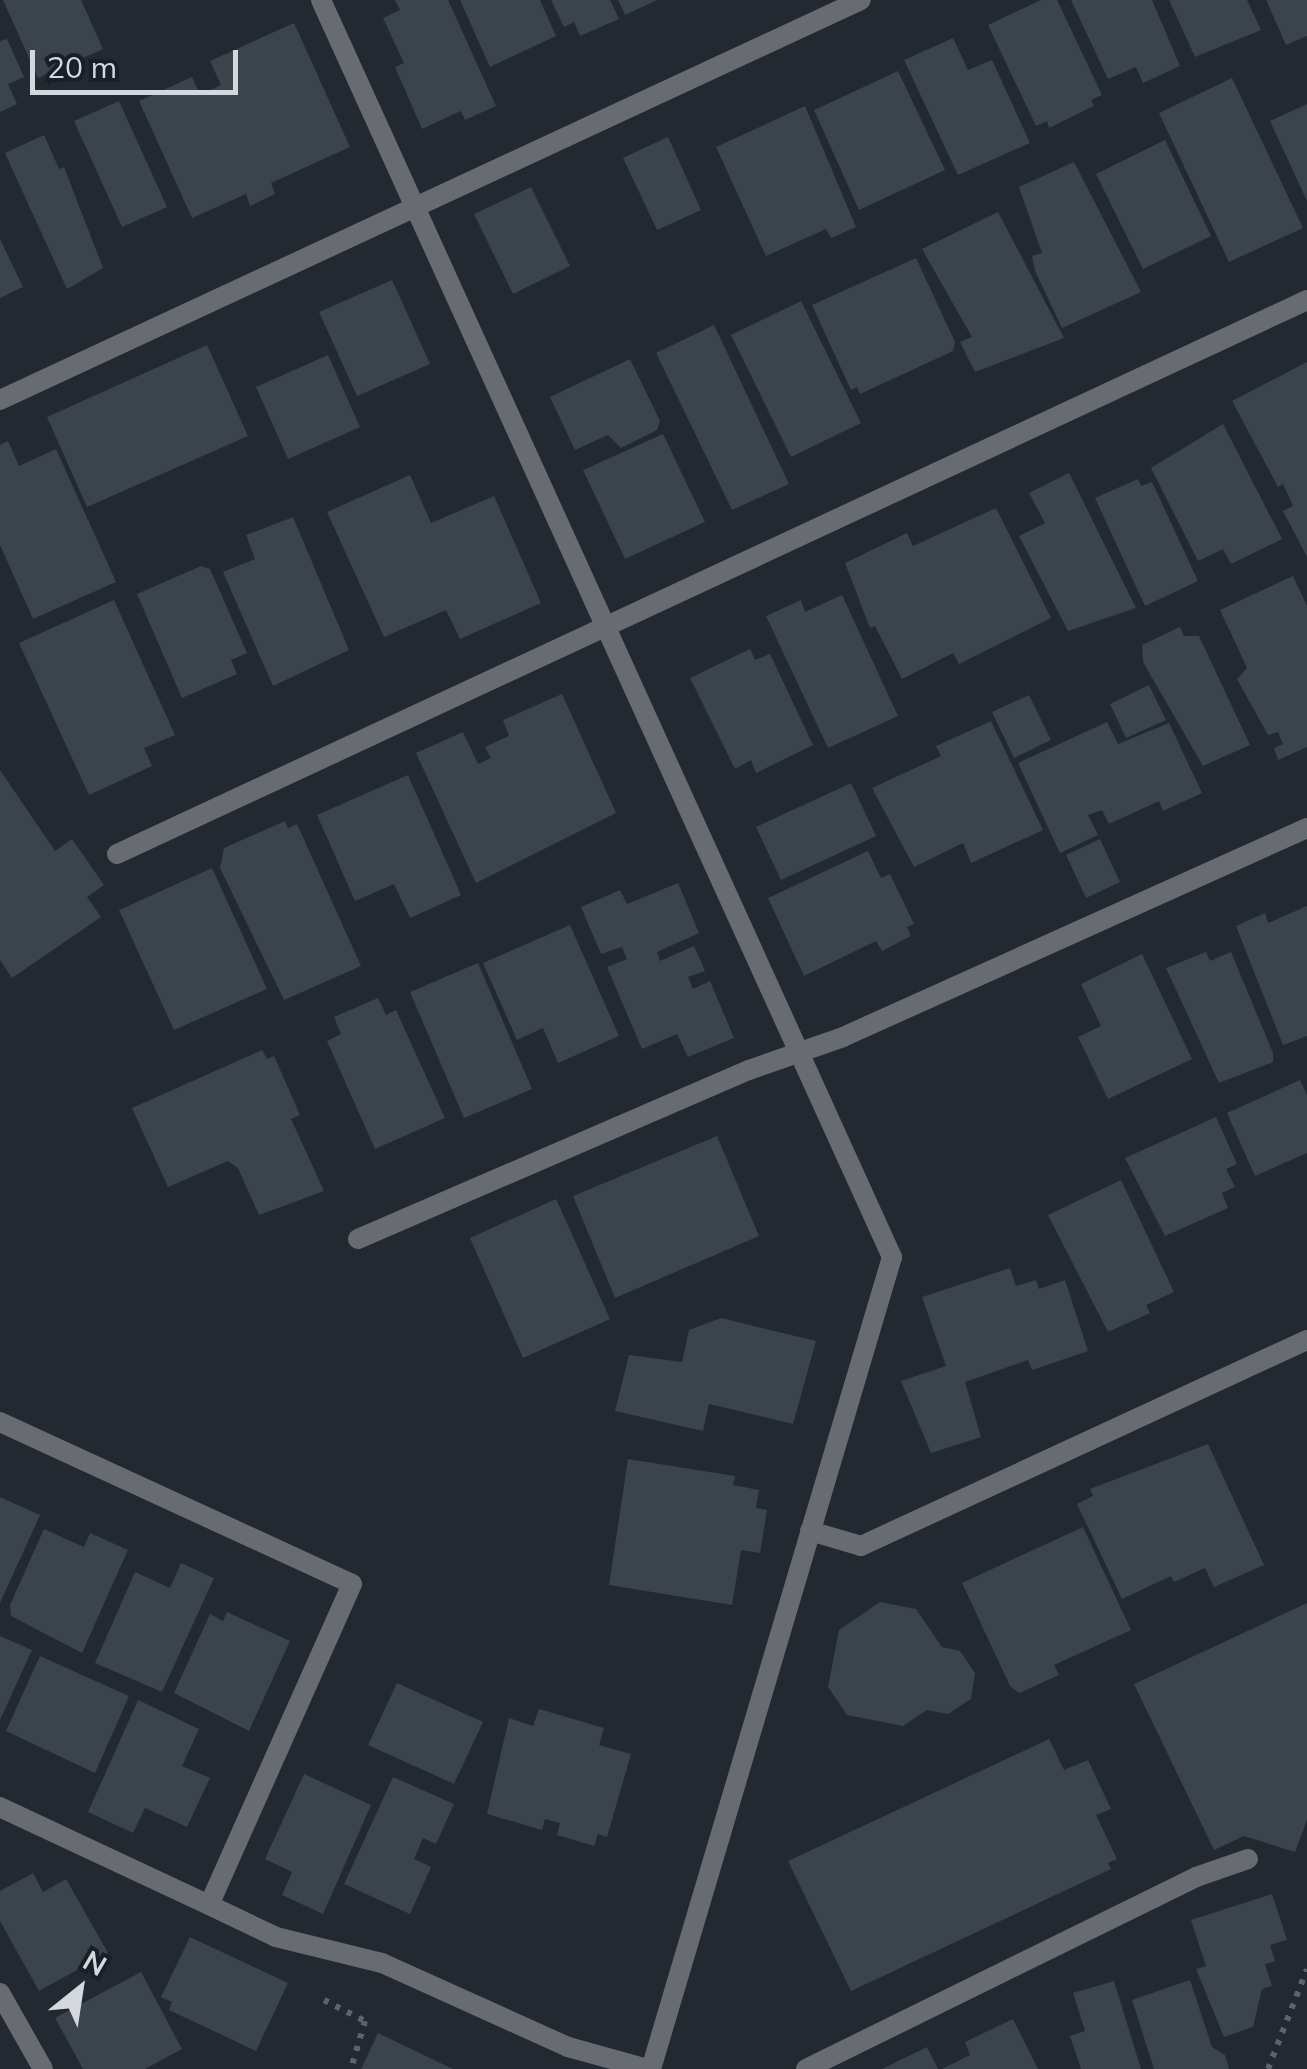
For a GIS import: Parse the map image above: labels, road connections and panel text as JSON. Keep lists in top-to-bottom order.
{
  "scale_bar": "20 m",
  "north": "top right"
}
